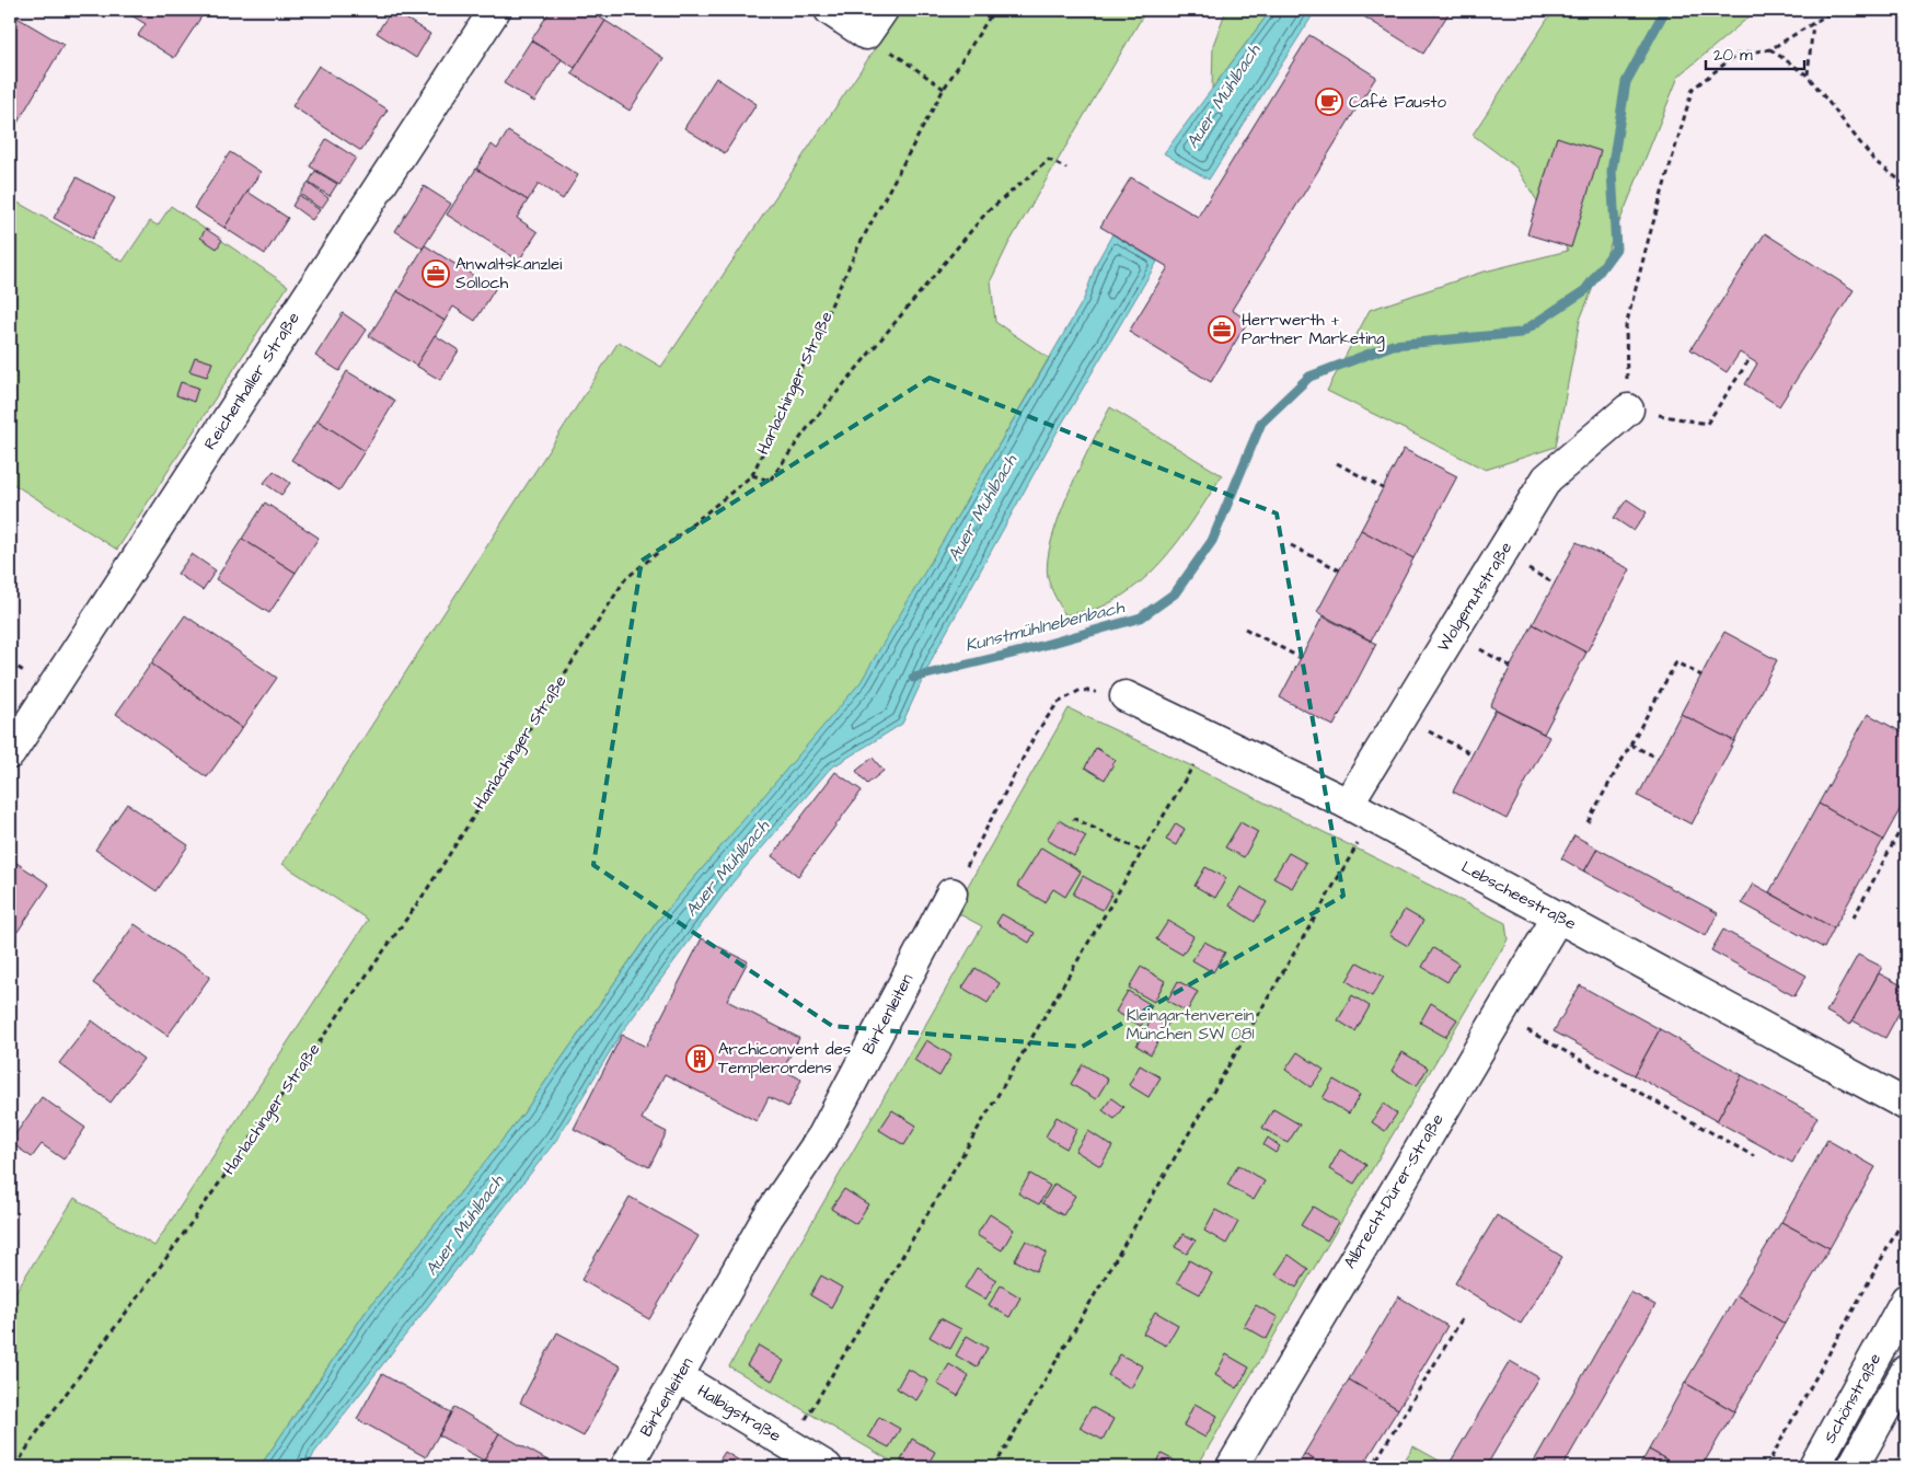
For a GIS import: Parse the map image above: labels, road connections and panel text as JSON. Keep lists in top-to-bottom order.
{
  "streets": {
    "street": [
      "Reichenhaller Straße",
      "Wolgemutstraße",
      "Lebscheestraße",
      "Birkenleiten",
      "Albrecht-Dürer-Straße",
      "Schönstraße",
      "Halbigstraße"
    ],
    "path": ["Harlachinger Straße"]
  },
  "crossings": [
    ["Wolgemutstraße", "Lebscheestraße"],
    ["Lebscheestraße", "Albrecht-Dürer-Straße"],
    ["Birkenleiten", "Halbigstraße"]
  ],
  "water": ["Auer Mühlbach", "Kunstmühlnebenbach"],
  "parks": ["Kleingartenverein München SW 081"],
  "places": {
    "cafe": ["Café Fausto"],
    "office": ["Anwaltskanzlei Solloch", "Herrwerth + Partner Marketing"],
    "building": ["Archiconvent des Templerordens"]
  },
  "scale_bar": "20 m"
}
